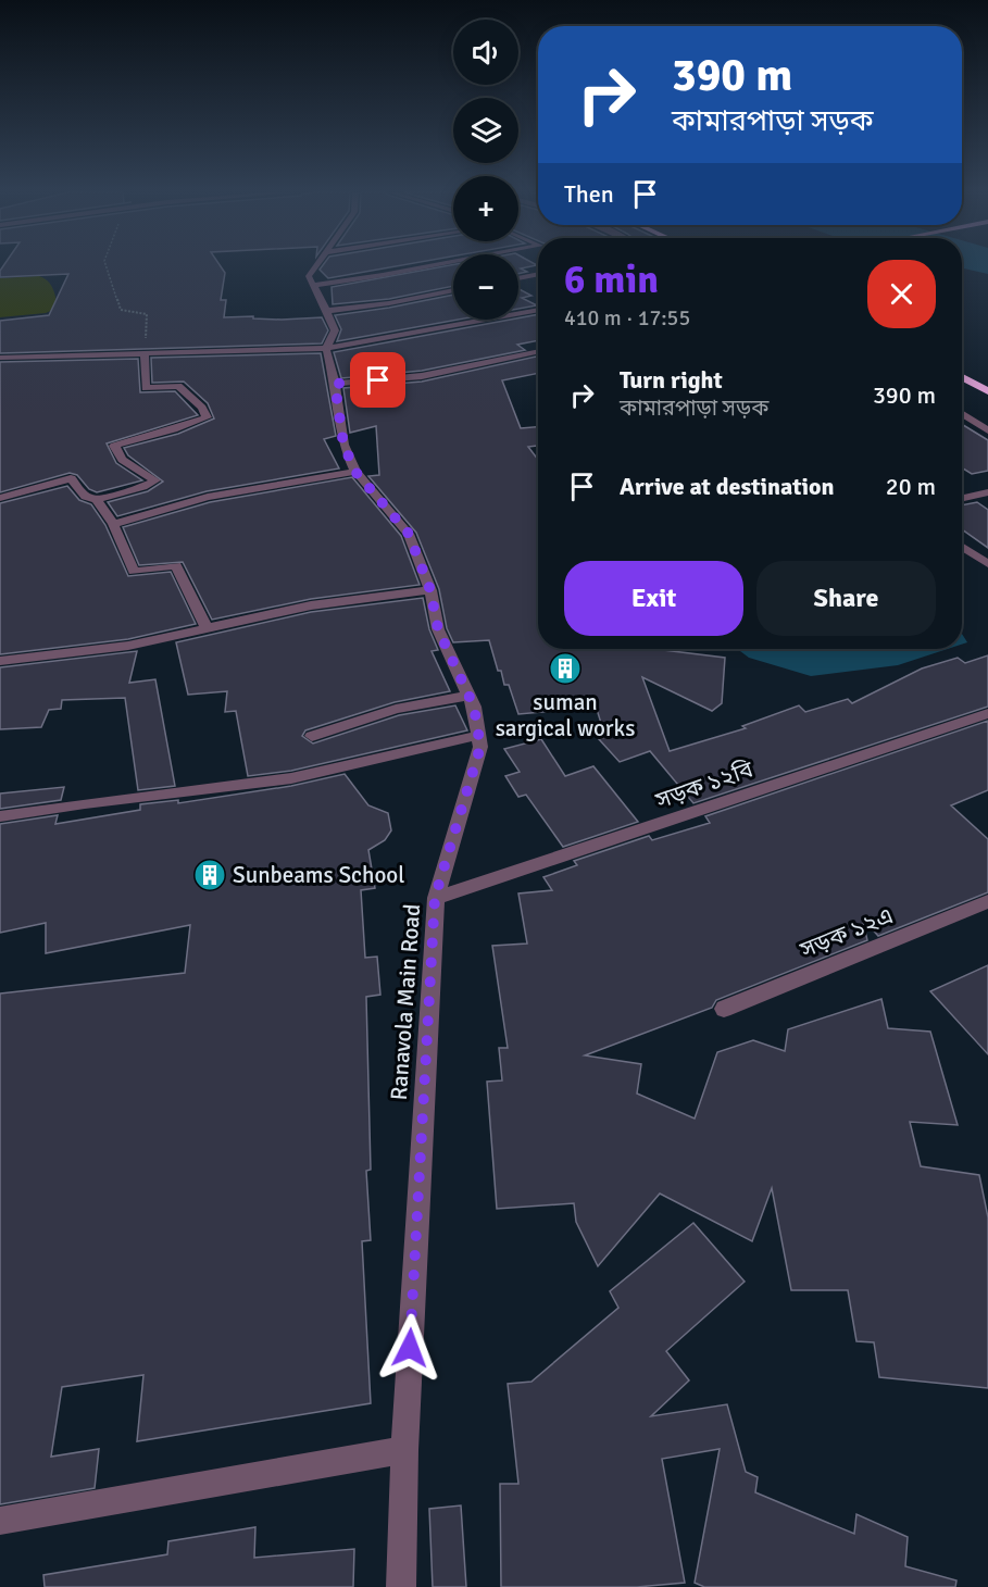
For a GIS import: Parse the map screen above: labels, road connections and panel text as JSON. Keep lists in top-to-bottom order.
{
  "streets": {
    "street": ["সড়ক ১২বি", "সড়ক ১২এ", "Ranavola Main Road"]
  },
  "crossings": [
    ["সড়ক ১২বি", "Ranavola Main Road"]
  ],
  "places": {
    "building": ["suman sargical works", "Sunbeams School"]
  },
  "page": {
    "map_buttons": ["+", "−"],
    "turn": ["390 m", "কামারপাড়া সড়ক"],
    "then": "Then",
    "heading": ["6 min", "410 m · 17:55"],
    "list": [
      {
        "name": "Turn right",
        "note": "কামারপাড়া সড়ক",
        "value": "390 m"
      },
      {
        "name": "Arrive at destination",
        "value": "20 m"
      }
    ],
    "buttons": ["Exit", "Share"]
  }
}
